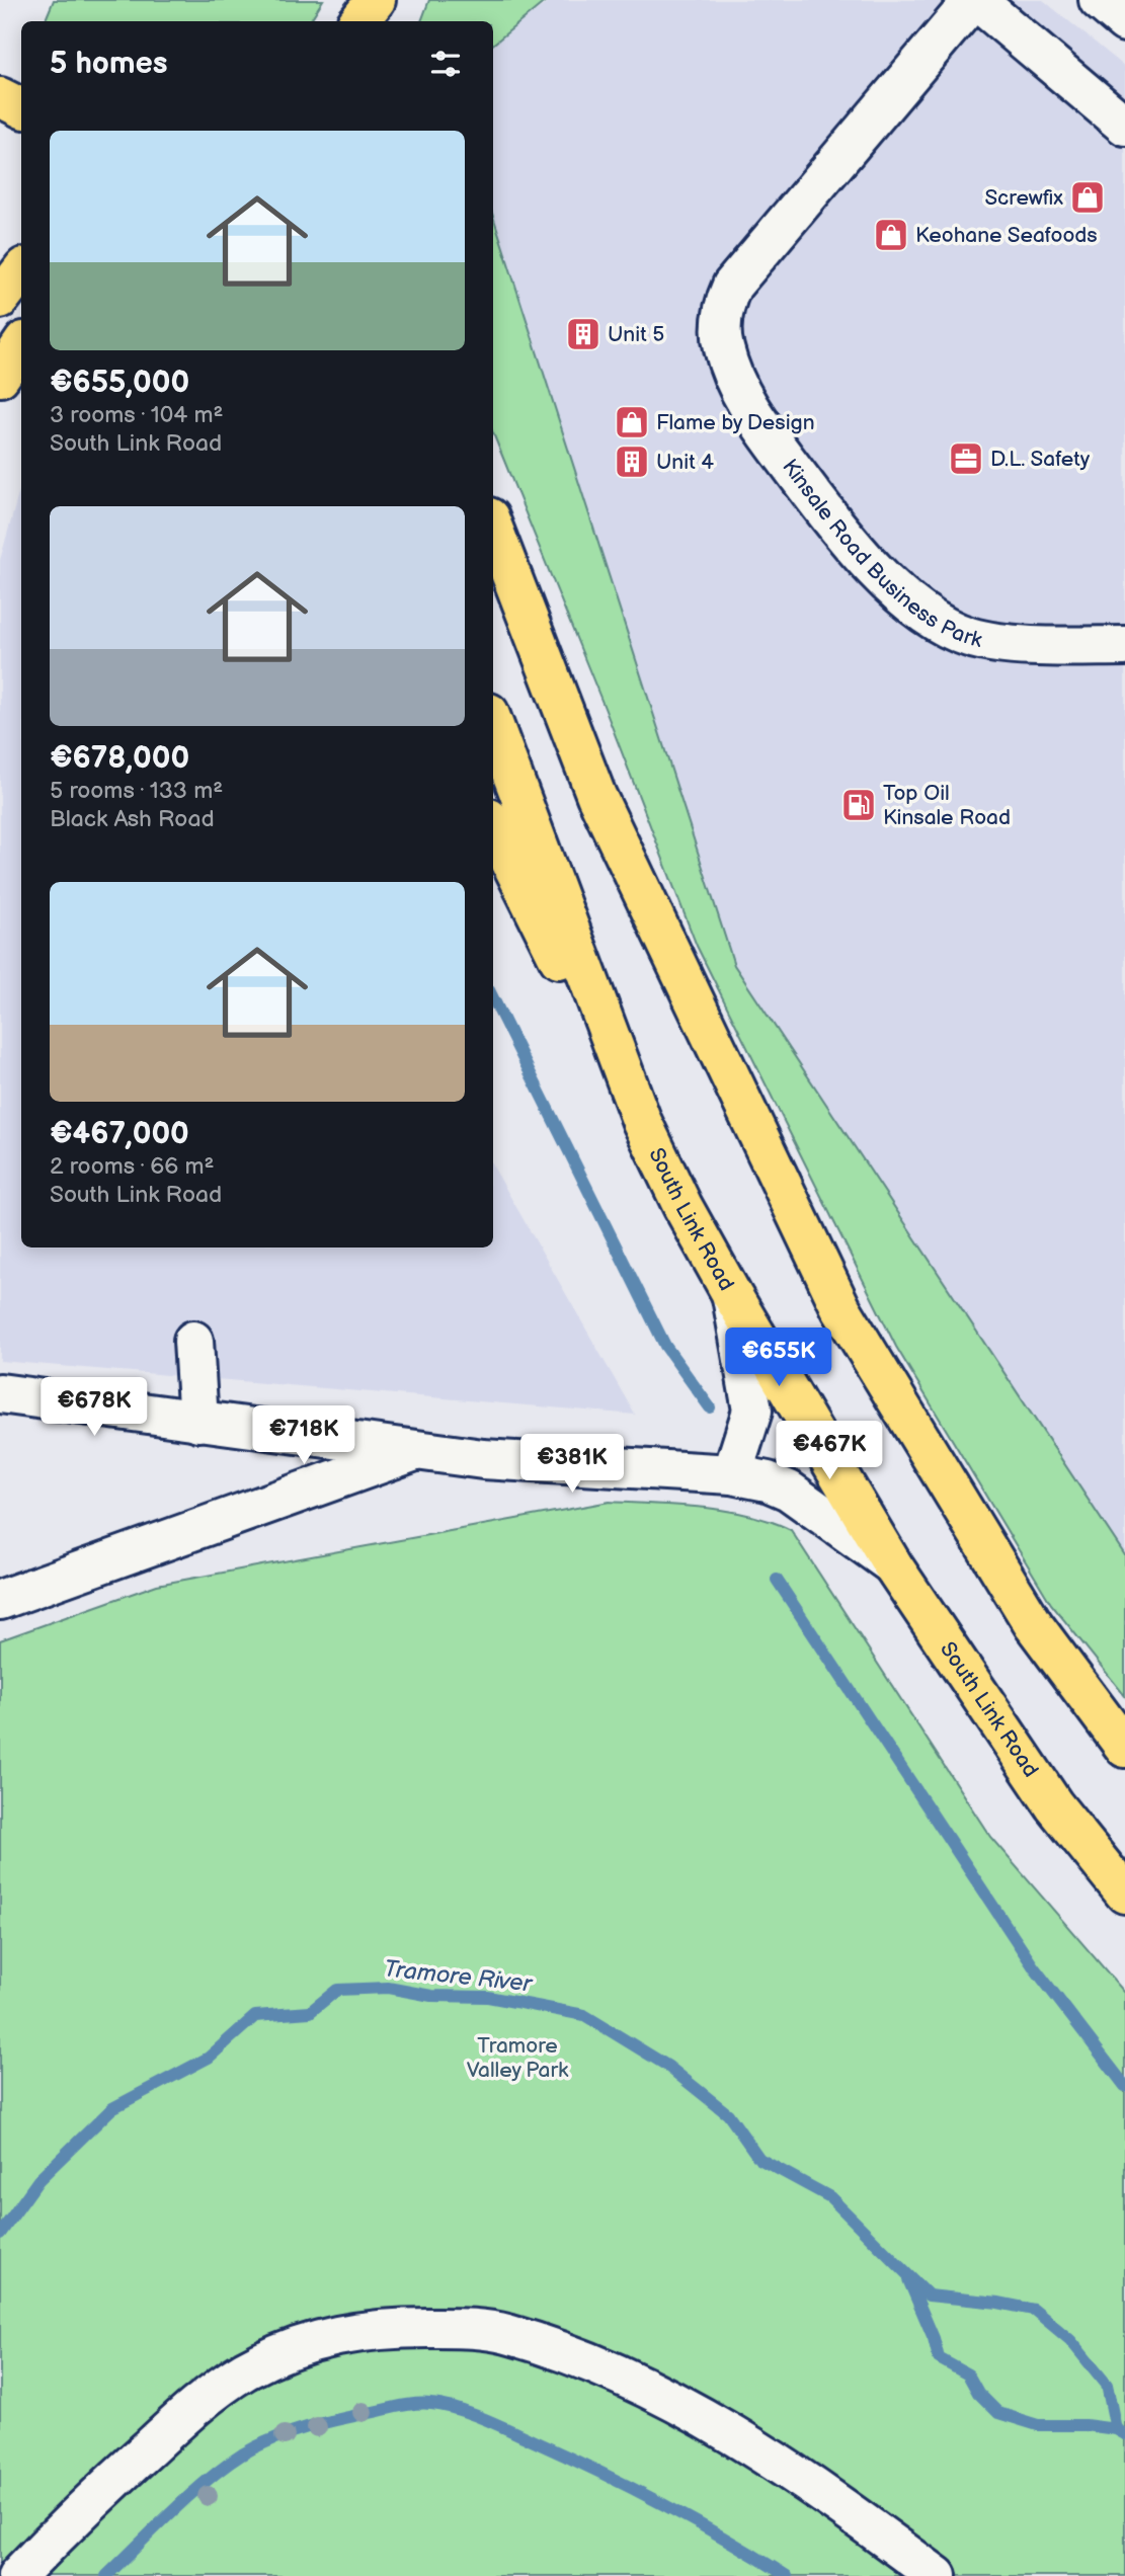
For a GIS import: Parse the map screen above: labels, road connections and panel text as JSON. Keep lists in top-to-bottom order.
{
  "streets": {
    "highway": ["South Link Road"],
    "street": ["Kinsale Road Business Park"]
  },
  "water": ["Tramore River"],
  "parks": ["Tramore Valley Park"],
  "places": {
    "shop": ["Screwfix", "Keohane Seafoods", "Flame by Design"],
    "building": ["Unit 5", "Unit 4"],
    "office": ["D.L. Safety"],
    "fuel station": ["Top Oil Kinsale Road"]
  },
  "page": {
    "heading": "5 homes",
    "list": [
      {
        "name": "€655,000",
        "note": "3 rooms · 104 m² · South Link Road"
      },
      {
        "name": "€678,000",
        "note": "5 rooms · 133 m² · Black Ash Road"
      },
      {
        "name": "€467,000",
        "note": "2 rooms · 66 m² · South Link Road"
      }
    ],
    "price": [
      "€655K",
      "€678K",
      "€718K",
      "€467K",
      "€381K"
    ]
  }
}
